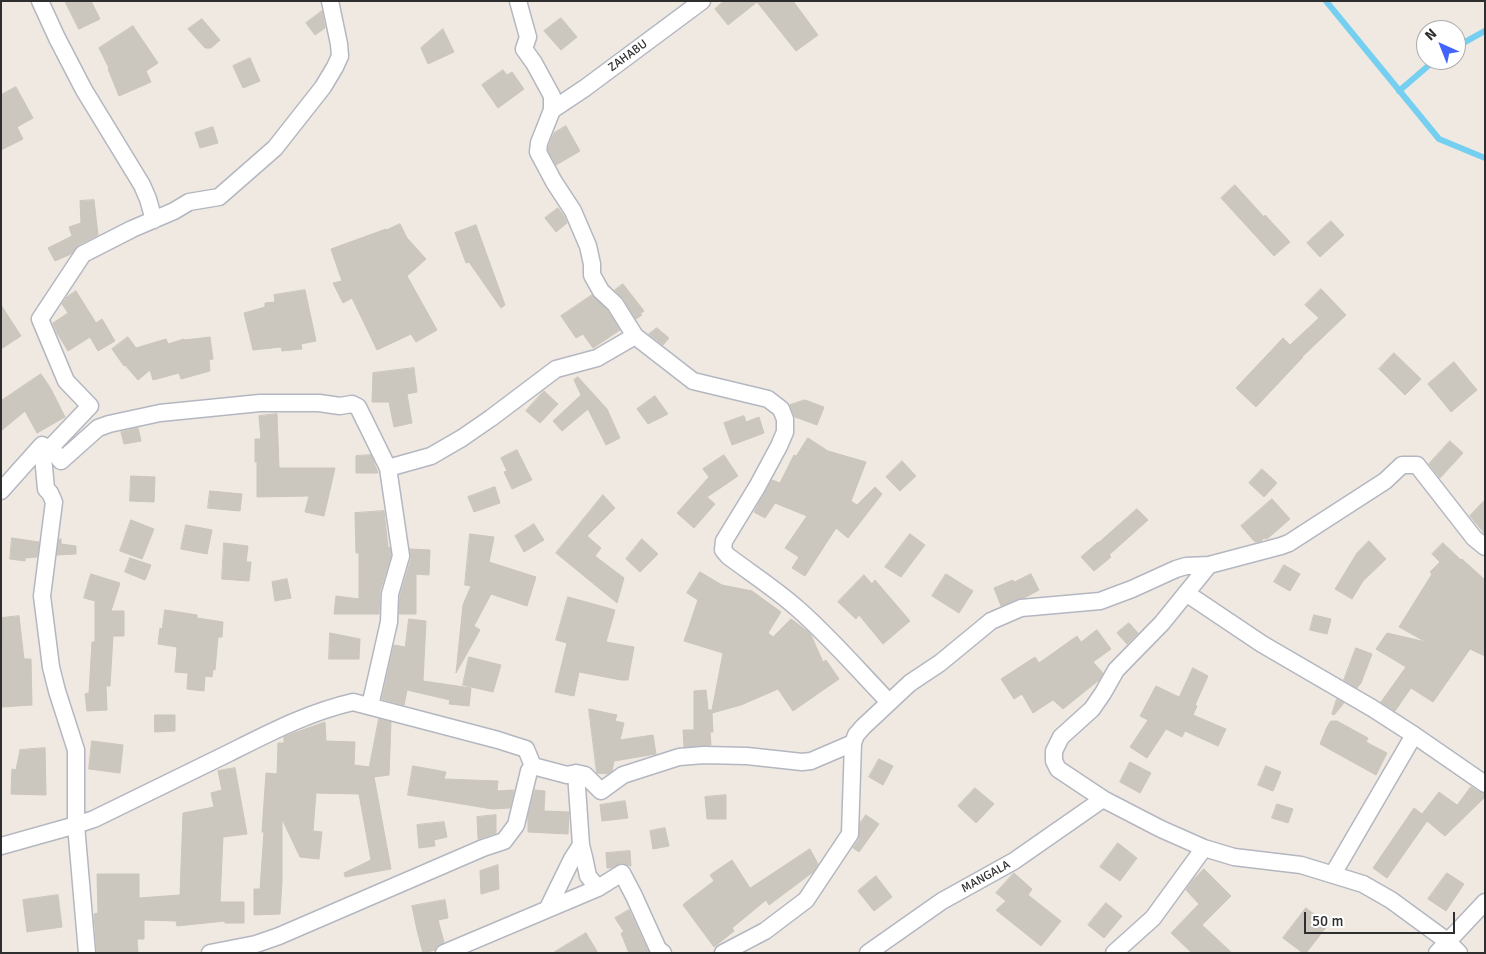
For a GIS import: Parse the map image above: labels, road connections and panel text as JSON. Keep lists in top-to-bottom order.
{
  "streets": {
    "street": ["ZAHABU", "MANGALA"]
  },
  "scale_bar": "50 m",
  "north": "top left"
}
